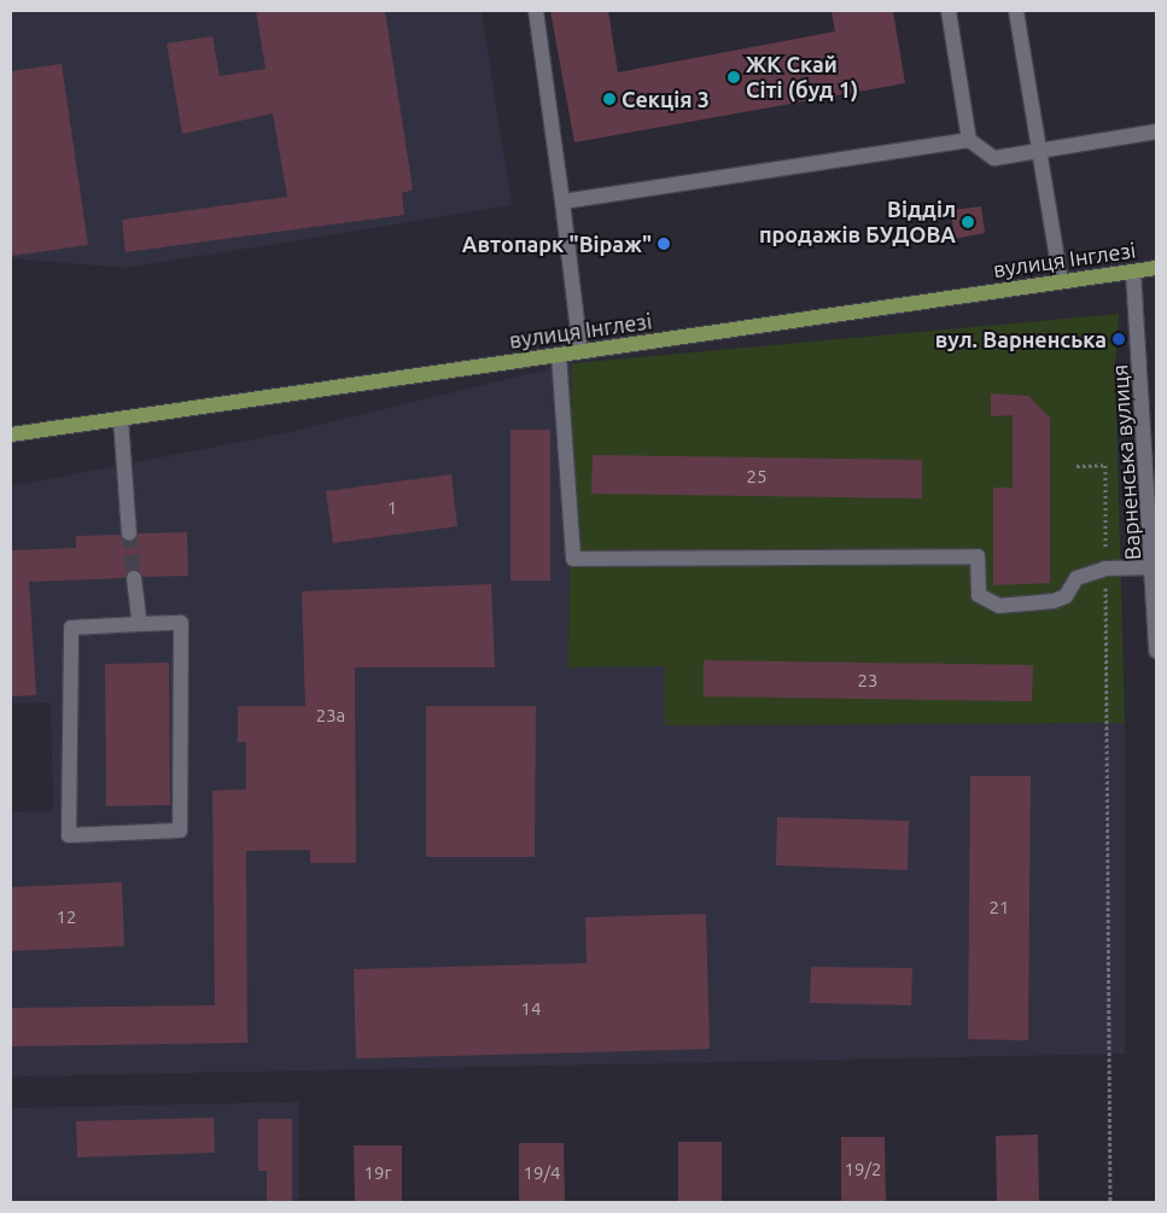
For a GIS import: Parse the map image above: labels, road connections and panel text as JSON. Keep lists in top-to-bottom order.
{
  "streets": {
    "main road": ["вулиця Інглезі"],
    "street": ["Варненська вулиця"]
  },
  "crossings": [
    ["вулиця Інглезі", "Варненська вулиця"]
  ],
  "places": [
    "ЖК Скай Сіті (буд 1)",
    "Секція 3",
    "Відділ продажів БУДОВА",
    "Автопарк \"Віраж\"",
    "вул. Варненська"
  ],
  "house_numbers": [
    "25",
    "1",
    "23",
    "23а",
    "21",
    "12",
    "14",
    "19/2",
    "19г",
    "19/4"
  ]
}
